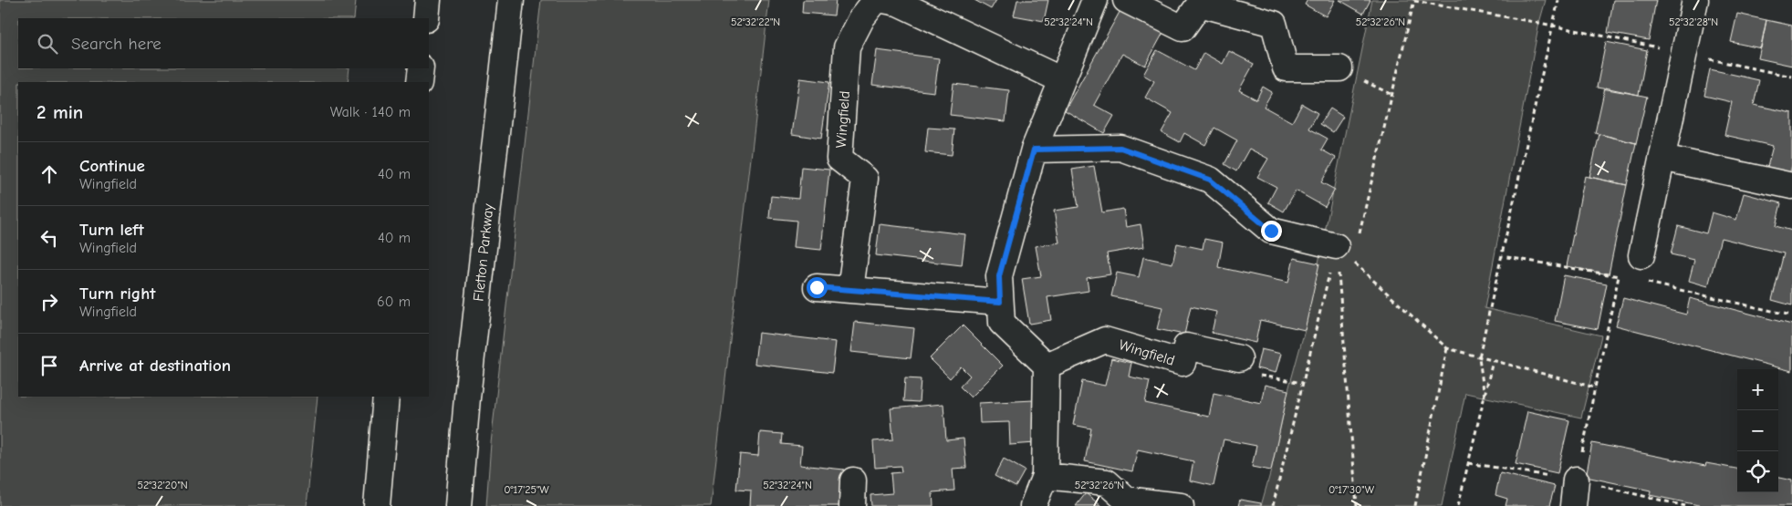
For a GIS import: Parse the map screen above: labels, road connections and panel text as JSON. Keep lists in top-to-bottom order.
{
  "streets": {
    "main road": ["Wingfield", "Fletton Parkway"]
  },
  "page": {
    "search": "Search here",
    "heading": ["2 min", "Walk · 140 m"],
    "list": [
      ["Continue", "Wingfield", "40 m"],
      ["Turn left", "Wingfield", "40 m"],
      ["Turn right", "Wingfield", "60 m"],
      "Arrive at destination"
    ],
    "map_buttons": ["+", "−"]
  },
  "coordinates": [
    "52°32'22\"N",
    "52°32'24\"N",
    "52°32'26\"N",
    "52°32'28\"N",
    "52°32'20\"N",
    "0°17'25\"W",
    "0°17'30\"W"
  ]
}
